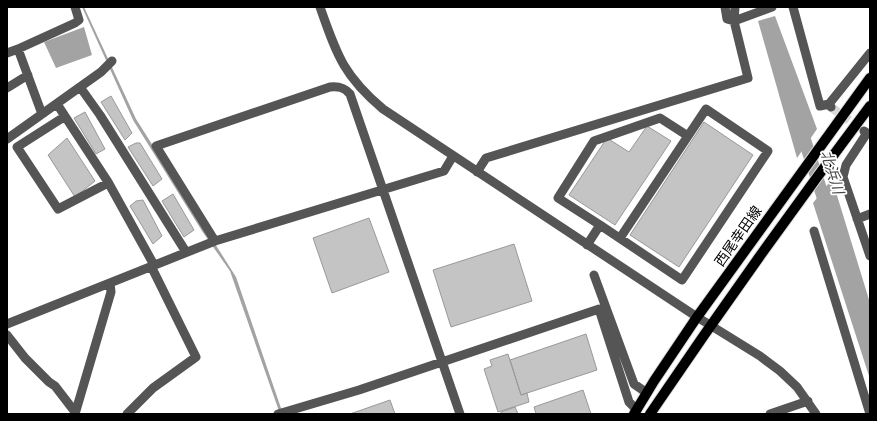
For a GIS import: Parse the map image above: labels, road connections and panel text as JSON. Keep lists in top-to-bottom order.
{
  "streets": {
    "main road": ["西尾幸田線"]
  },
  "water": ["北浜川"]
}
